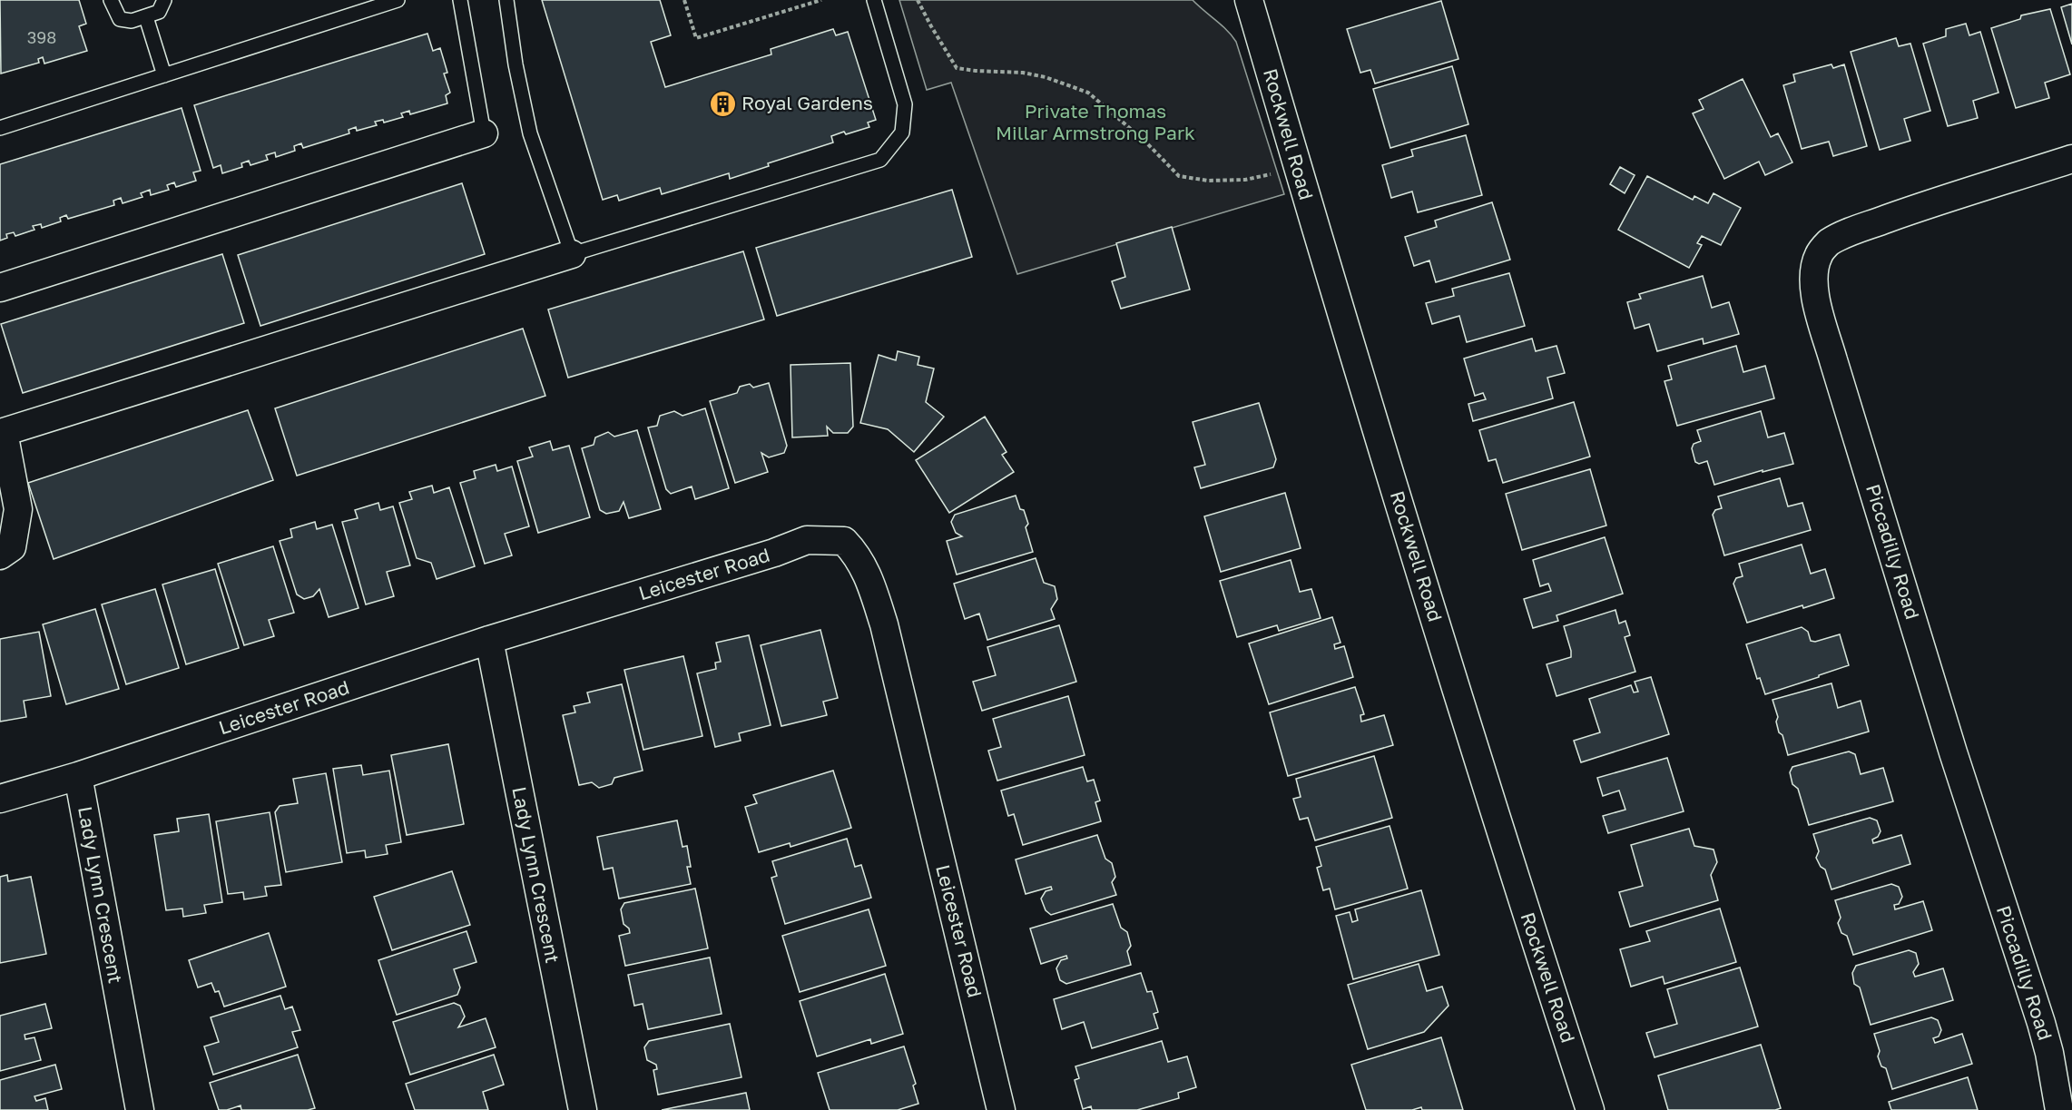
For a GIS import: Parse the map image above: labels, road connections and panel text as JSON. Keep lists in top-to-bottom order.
{
  "streets": {
    "street": [
      "Rockwell Road",
      "Piccadilly Road",
      "Leicester Road",
      "Lady Lynn Crescent"
    ]
  },
  "crossings": [
    ["Leicester Road", "Lady Lynn Crescent"]
  ],
  "parks": ["Private Thomas Millar Armstrong Park"],
  "places": {
    "building": ["Royal Gardens"]
  },
  "house_numbers": ["398"]
}
